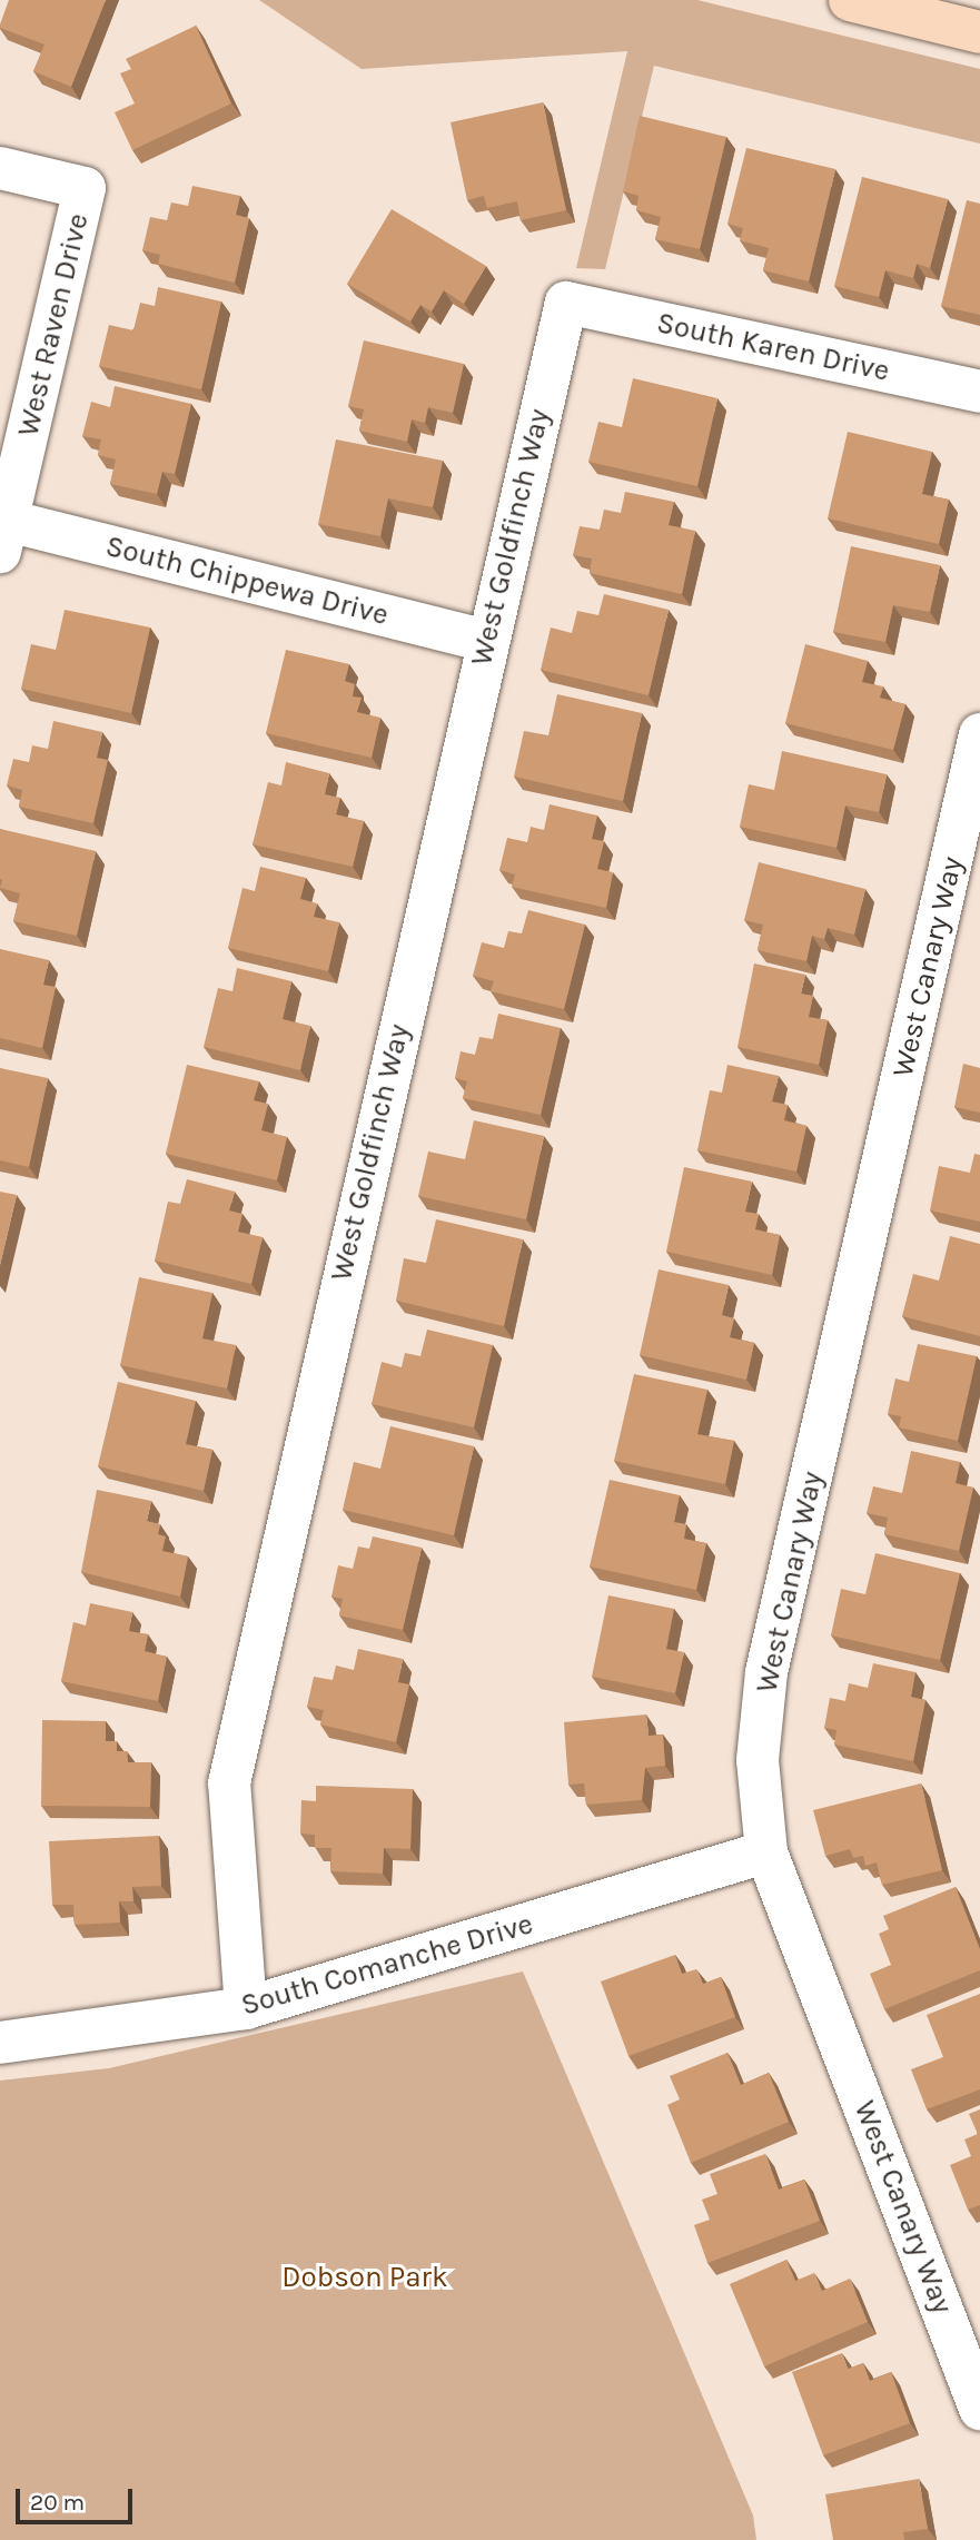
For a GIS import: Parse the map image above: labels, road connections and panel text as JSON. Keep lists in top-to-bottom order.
{
  "streets": {
    "street": [
      "West Raven Drive",
      "South Karen Drive",
      "West Goldfinch Way",
      "South Chippewa Drive",
      "West Canary Way",
      "South Comanche Drive"
    ]
  },
  "crossings": [
    ["West Raven Drive", "South Chippewa Drive"],
    ["South Karen Drive", "West Goldfinch Way"],
    ["West Goldfinch Way", "South Chippewa Drive"],
    ["West Goldfinch Way", "South Comanche Drive"],
    ["West Canary Way", "South Comanche Drive"]
  ],
  "parks": ["Dobson Park"],
  "scale_bar": "20 m"
}
